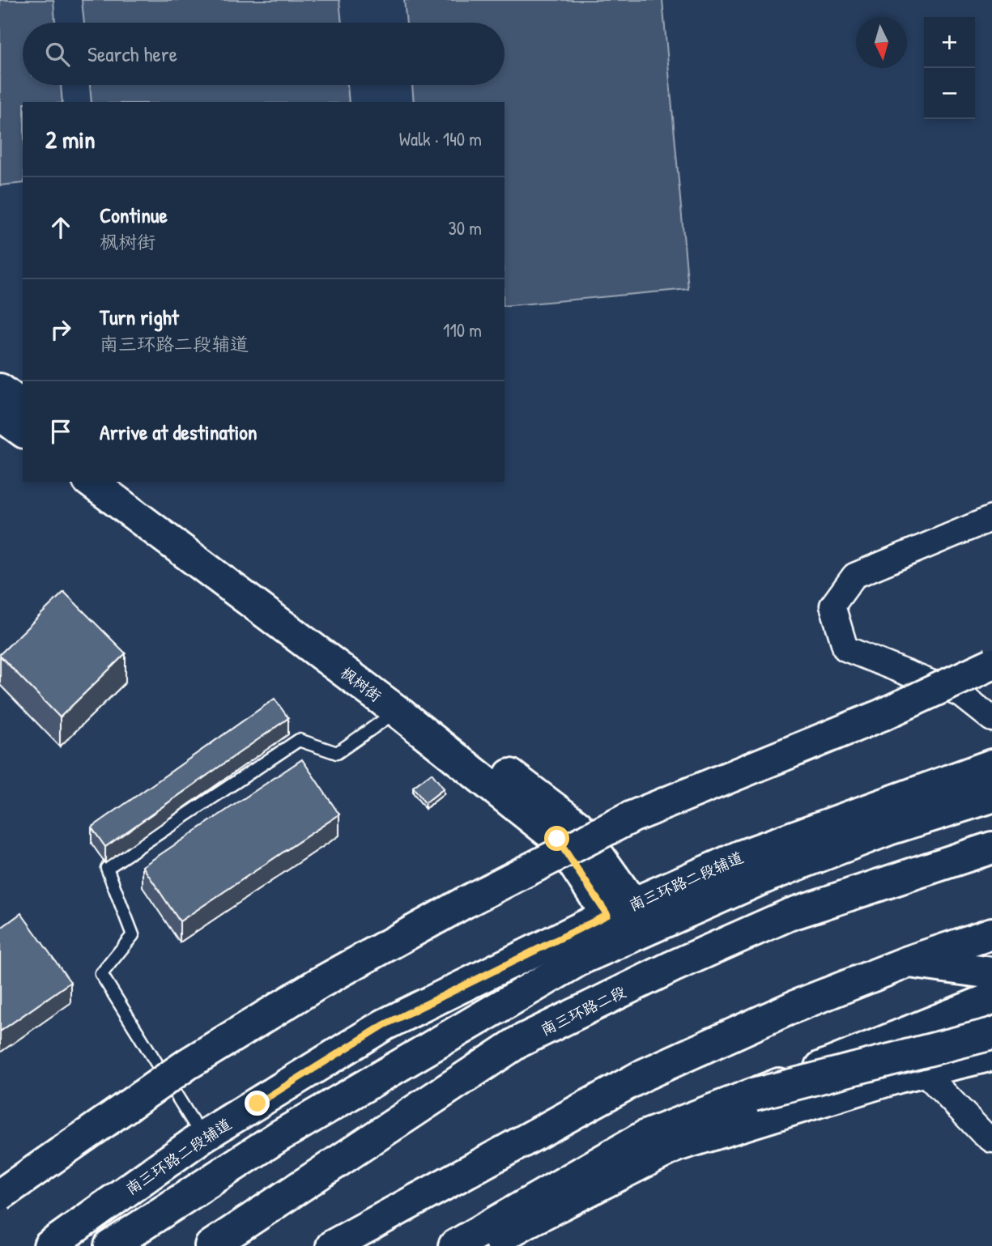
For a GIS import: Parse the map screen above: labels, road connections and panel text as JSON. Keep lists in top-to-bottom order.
{
  "streets": {
    "main road": ["枫树街", "南三环路二段辅道", "南三环路二段"]
  },
  "crossings": [
    ["枫树街", "南三环路二段辅道"]
  ],
  "north": "bottom",
  "page": {
    "map_buttons": ["+", "−"],
    "search": "Search here",
    "heading": ["2 min", "Walk · 140 m"],
    "list": [
      ["Continue", "枫树街", "30 m"],
      ["Turn right", "南三环路二段辅道", "110 m"],
      "Arrive at destination"
    ]
  }
}
